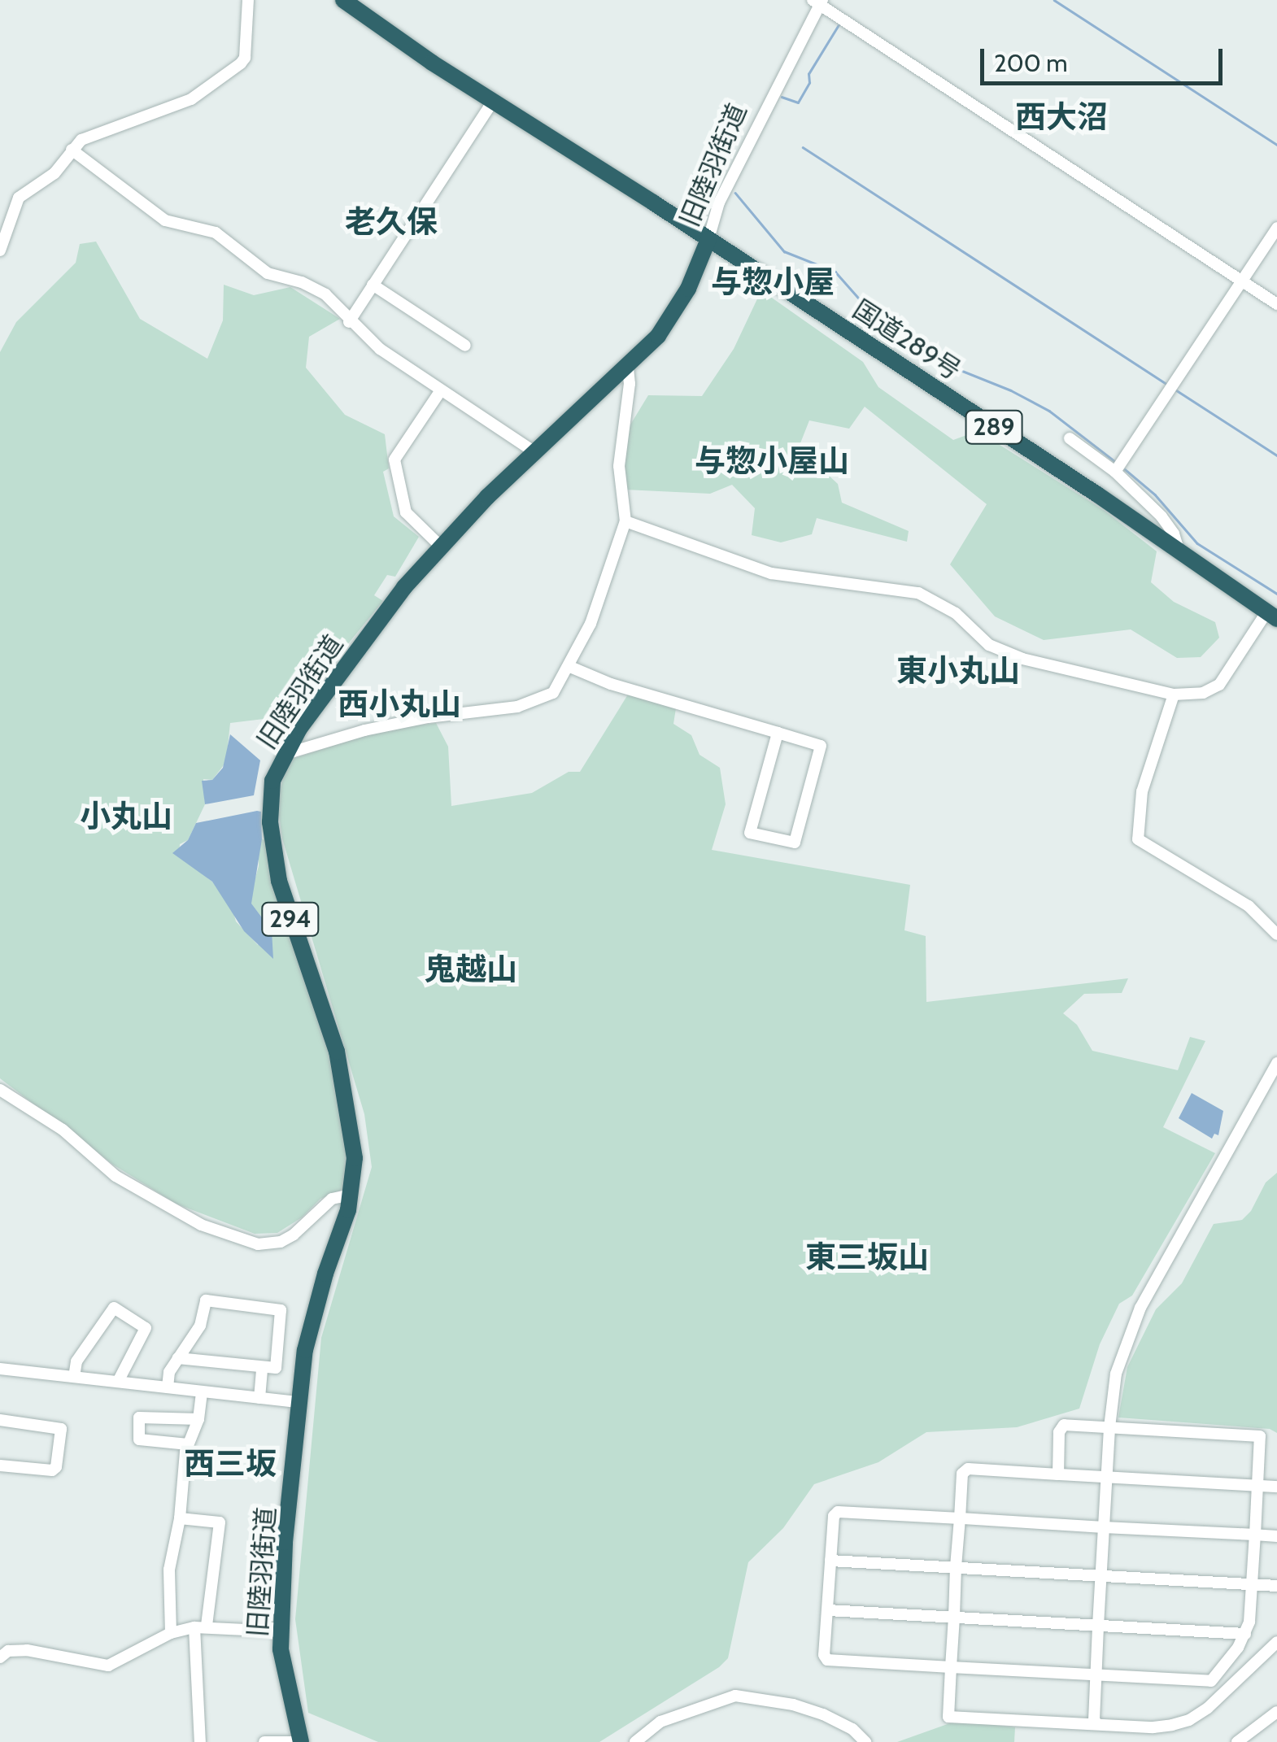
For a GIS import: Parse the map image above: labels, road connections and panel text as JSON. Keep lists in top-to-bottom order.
{
  "streets": {
    "highway": [
      "旧陸羽街道",
      "国道289号",
      "289",
      "294"
    ]
  },
  "crossings": [
    ["旧陸羽街道", "国道289号"]
  ],
  "districts": [
    "西大沼",
    "老久保",
    "与惣小屋",
    "与惣小屋山",
    "東小丸山",
    "西小丸山",
    "小丸山",
    "鬼越山",
    "東三坂山",
    "西三坂"
  ],
  "scale_bar": "200 m"
}
